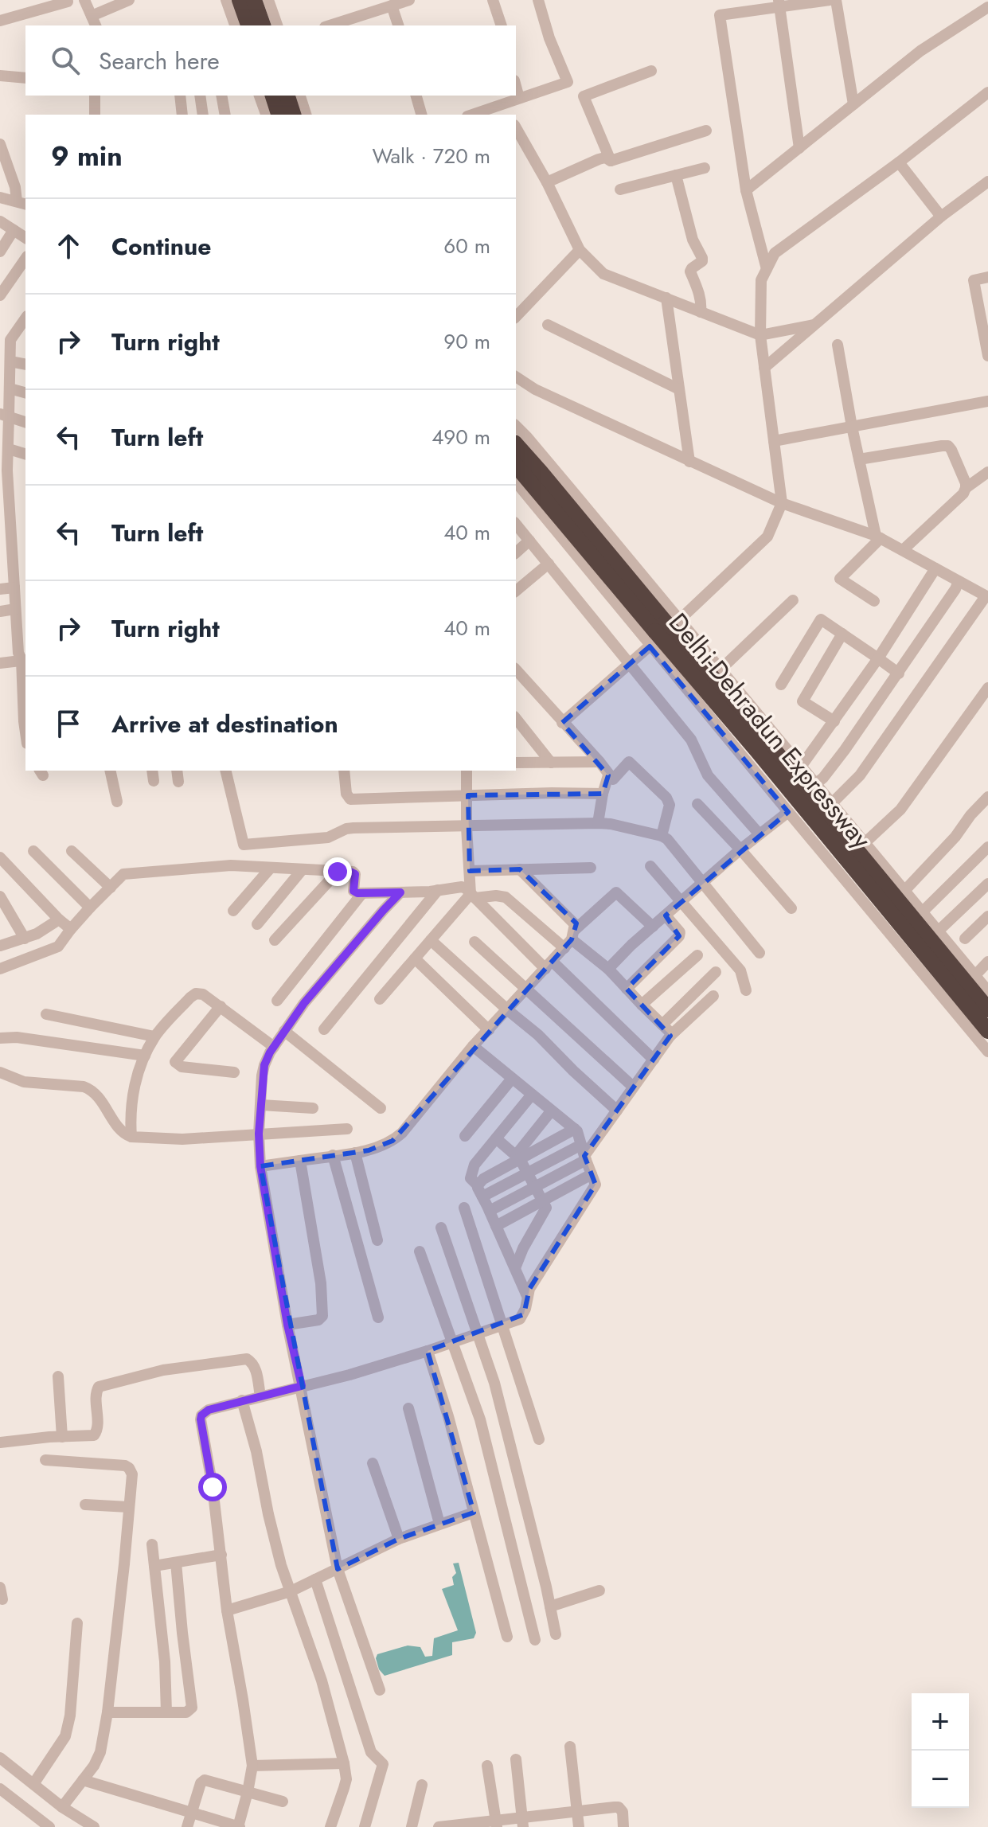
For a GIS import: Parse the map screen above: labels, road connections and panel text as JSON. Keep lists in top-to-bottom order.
{
  "streets": {
    "highway": ["Delhi-Dehradun Expressway"]
  },
  "page": {
    "search": "Search here",
    "heading": ["9 min", "Walk · 720 m"],
    "list": [
      ["Continue", "60 m"],
      ["Turn right", "90 m"],
      ["Turn left", "490 m"],
      ["Turn left", "40 m"],
      ["Turn right", "40 m"],
      "Arrive at destination"
    ],
    "map_buttons": ["+", "−"]
  }
}
